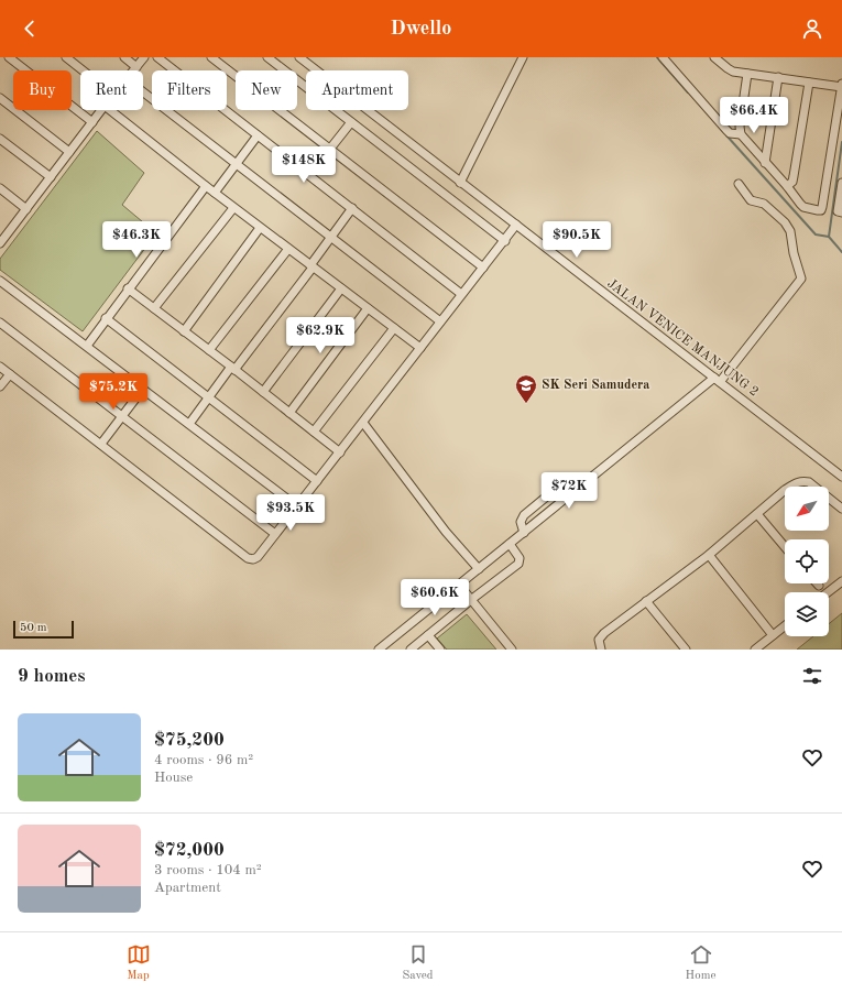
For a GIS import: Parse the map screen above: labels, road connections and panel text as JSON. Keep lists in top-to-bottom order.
{
  "streets": {
    "street": ["JALAN VENICE MANJUNG 2"]
  },
  "places": {
    "school or university": ["SK Seri Samudera"]
  },
  "scale_bar": "50 m",
  "north": "bottom left",
  "page": {
    "header": "Dwello",
    "chip": [
      "Buy",
      "Rent",
      "Filters",
      "New",
      "Apartment"
    ],
    "price": [
      "$66.4K",
      "$148K",
      "$46.3K",
      "$90.5K",
      "$62.9K",
      "$75.2K",
      "$72K",
      "$93.5K",
      "$60.6K"
    ],
    "scale": "50 m",
    "heading": "9 homes",
    "list": [
      {
        "name": "$75,200",
        "note": "4 rooms · 96 m² · House"
      },
      {
        "name": "$72,000",
        "note": "3 rooms · 104 m² · Apartment"
      }
    ],
    "tabs": ["Map", "Saved", "Home"]
  }
}
